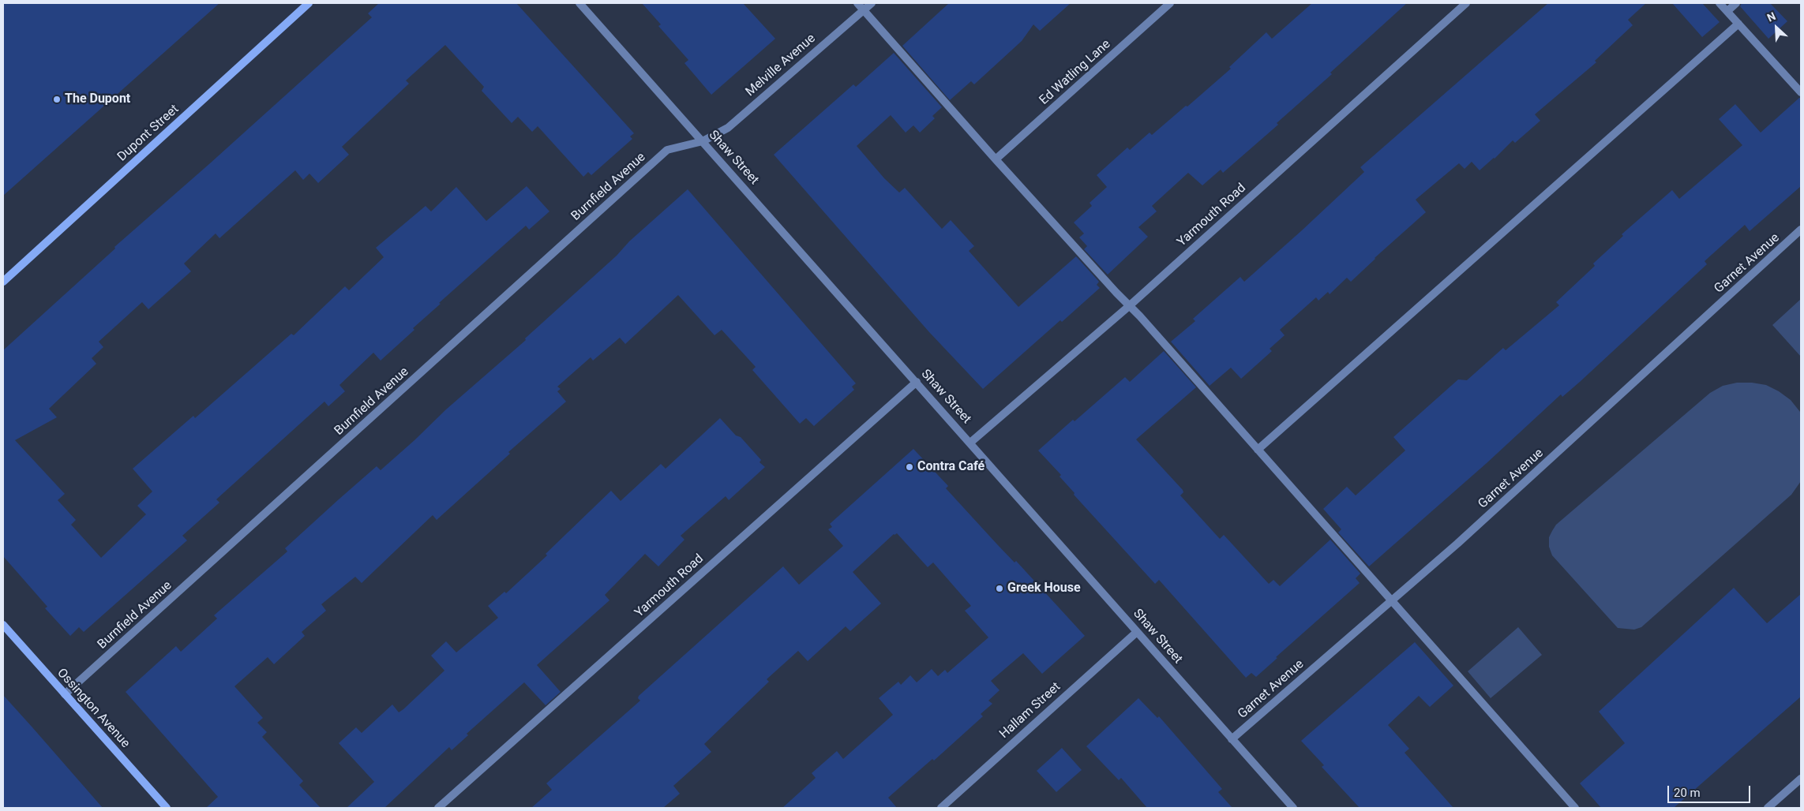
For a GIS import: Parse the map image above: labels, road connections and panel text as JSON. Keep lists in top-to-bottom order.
{
  "streets": {
    "main road": ["Dupont Street", "Ossington Avenue"],
    "street": [
      "Melville Avenue",
      "Ed Watling Lane",
      "Shaw Street",
      "Burnfield Avenue",
      "Yarmouth Road",
      "Garnet Avenue",
      "Hallam Street"
    ]
  },
  "crossings": [
    ["Melville Avenue", "Shaw Street"],
    ["Melville Avenue", "Burnfield Avenue"],
    ["Shaw Street", "Burnfield Avenue"],
    ["Shaw Street", "Yarmouth Road"],
    ["Shaw Street", "Garnet Avenue"],
    ["Shaw Street", "Hallam Street"],
    ["Burnfield Avenue", "Ossington Avenue"]
  ],
  "places": ["The Dupont", "Contra Café", "Greek House"],
  "scale_bar": "20 m",
  "north": "top left"
}
